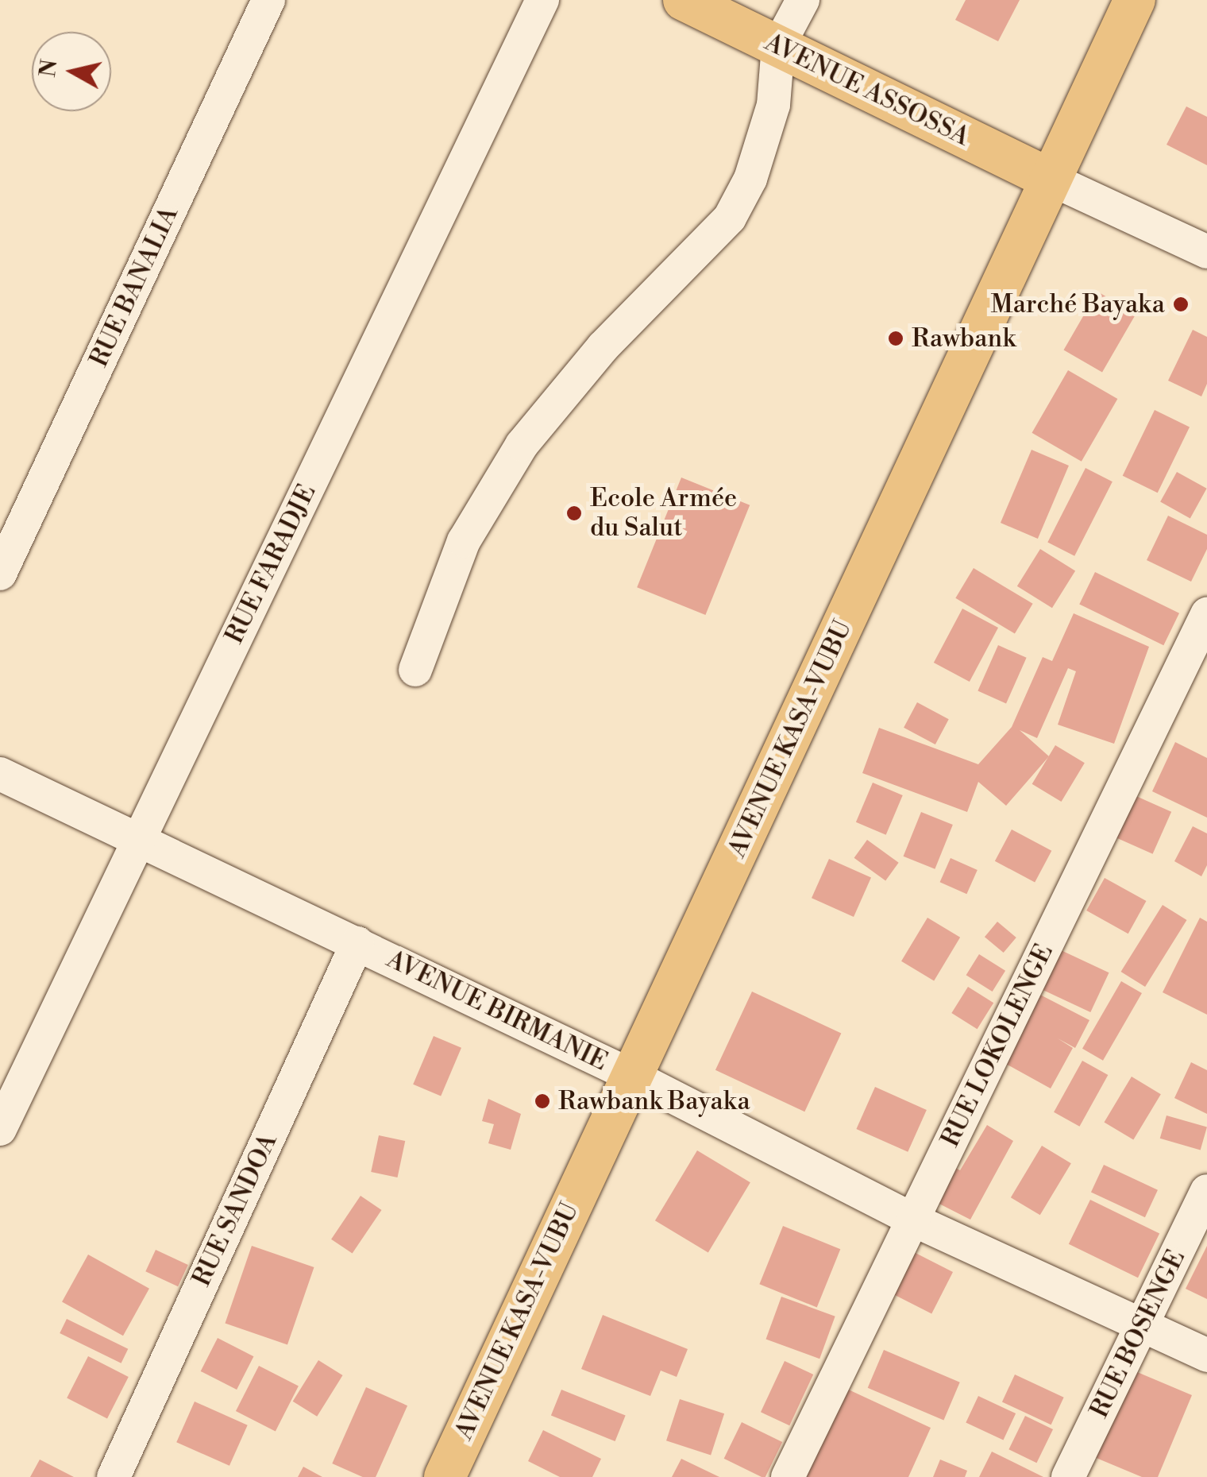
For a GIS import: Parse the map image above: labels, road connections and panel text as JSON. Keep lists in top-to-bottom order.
{
  "streets": {
    "main road": ["AVENUE ASSOSSA", "AVENUE KASA-VUBU"],
    "street": [
      "RUE BANALIA",
      "RUE FARADJE",
      "AVENUE BIRMANIE",
      "RUE LOKOLENGE",
      "RUE SANDOA",
      "RUE BOSENGE"
    ]
  },
  "crossings": [
    ["AVENUE ASSOSSA", "AVENUE KASA-VUBU"],
    ["RUE FARADJE", "AVENUE BIRMANIE"],
    ["AVENUE KASA-VUBU", "AVENUE BIRMANIE"],
    ["AVENUE BIRMANIE", "RUE LOKOLENGE"],
    ["AVENUE BIRMANIE", "RUE SANDOA"],
    ["AVENUE BIRMANIE", "RUE BOSENGE"]
  ],
  "places": [
    "Marché Bayaka",
    "Rawbank",
    "Ecole Armée du Salut",
    "Rawbank Bayaka"
  ],
  "north": "left"
}
